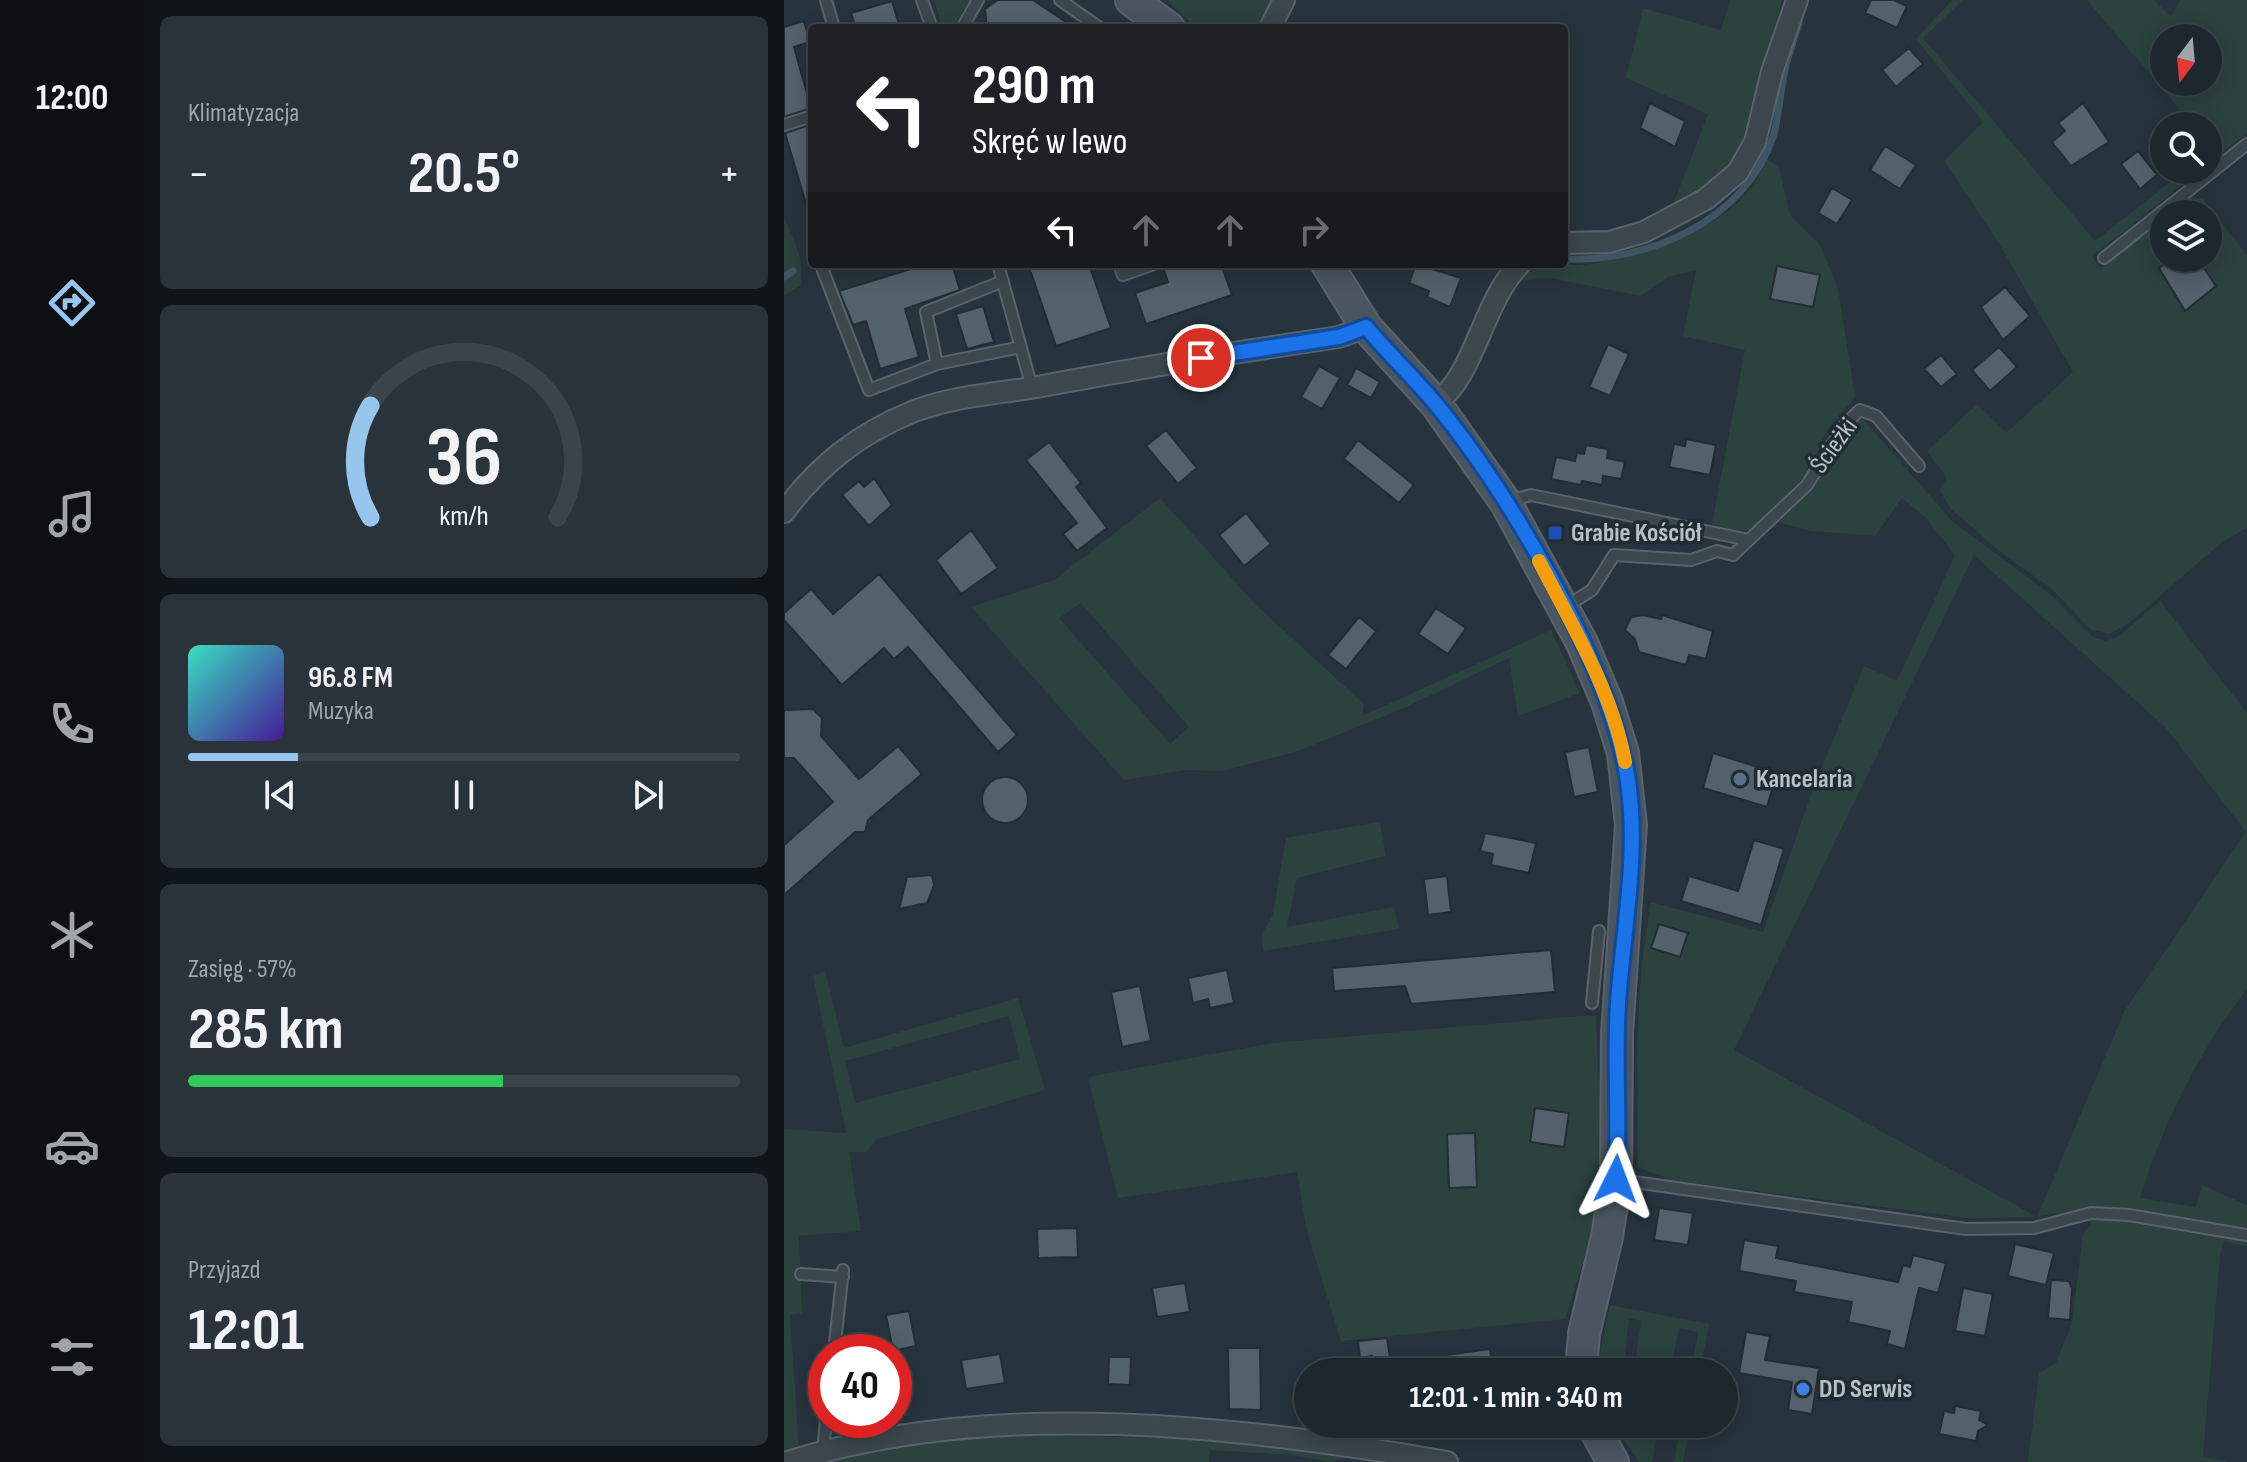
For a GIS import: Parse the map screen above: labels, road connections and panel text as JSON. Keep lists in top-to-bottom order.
{
  "streets": {
    "lane": ["Ścieżki"]
  },
  "places": {
    "transit": ["Grabie Kościół"],
    "other": ["Kancelaria", "DD Serwis"]
  },
  "north": "bottom",
  "page": {
    "tabs": "12:00",
    "tile": [
      "Klimatyzacja",
      ["Zasięg · 57%", "285 km"],
      ["Przyjazd", "12:01"]
    ],
    "turn": ["290 m", "Skręć w lewo"],
    "heat": ["−", "20.5°", "+"],
    "song": ["96.8 FM", "Muzyka"],
    "limit": "40",
    "trip": "12:01 · 1 min · 340 m",
    "gauge": ["36", "km/h"]
  }
}
